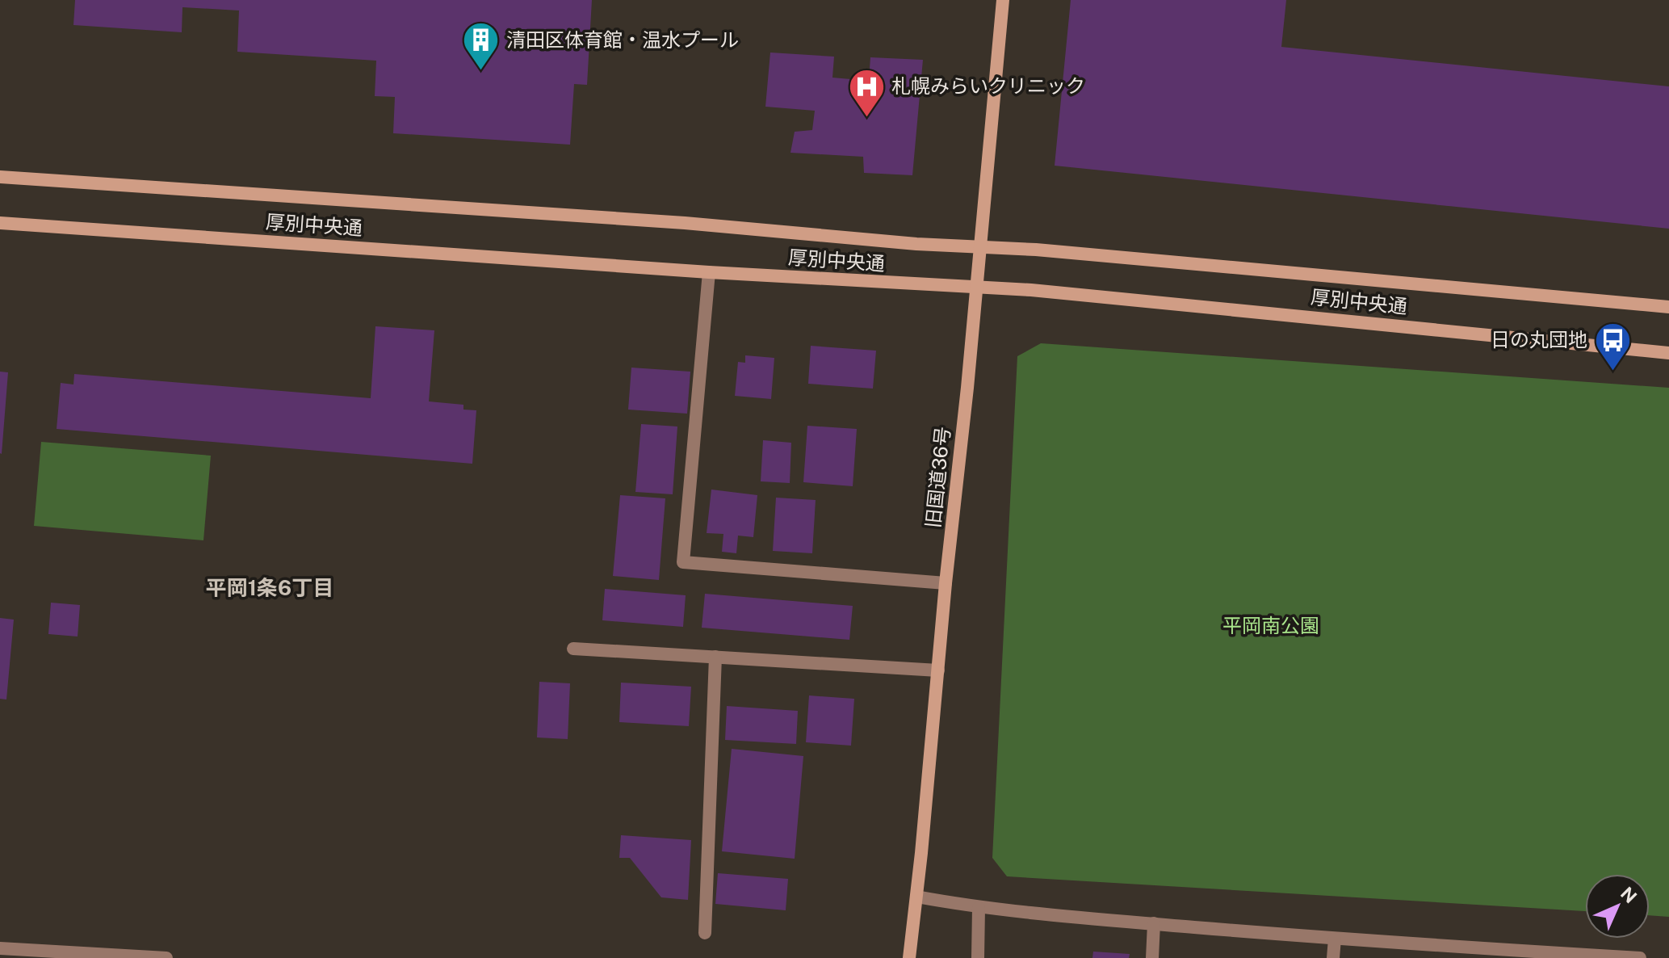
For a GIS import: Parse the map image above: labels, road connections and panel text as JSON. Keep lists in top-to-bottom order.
{
  "streets": {
    "main road": ["厚別中央通", "旧国道36号"]
  },
  "crossings": [
    ["厚別中央通", "旧国道36号"]
  ],
  "districts": ["平岡1条6丁目"],
  "parks": ["平岡南公園"],
  "places": {
    "building": ["清田区体育館・温水プール"],
    "hospital": ["札幌みらいクリニック"],
    "bus stop": ["日の丸団地"]
  },
  "north": "top right"
}
